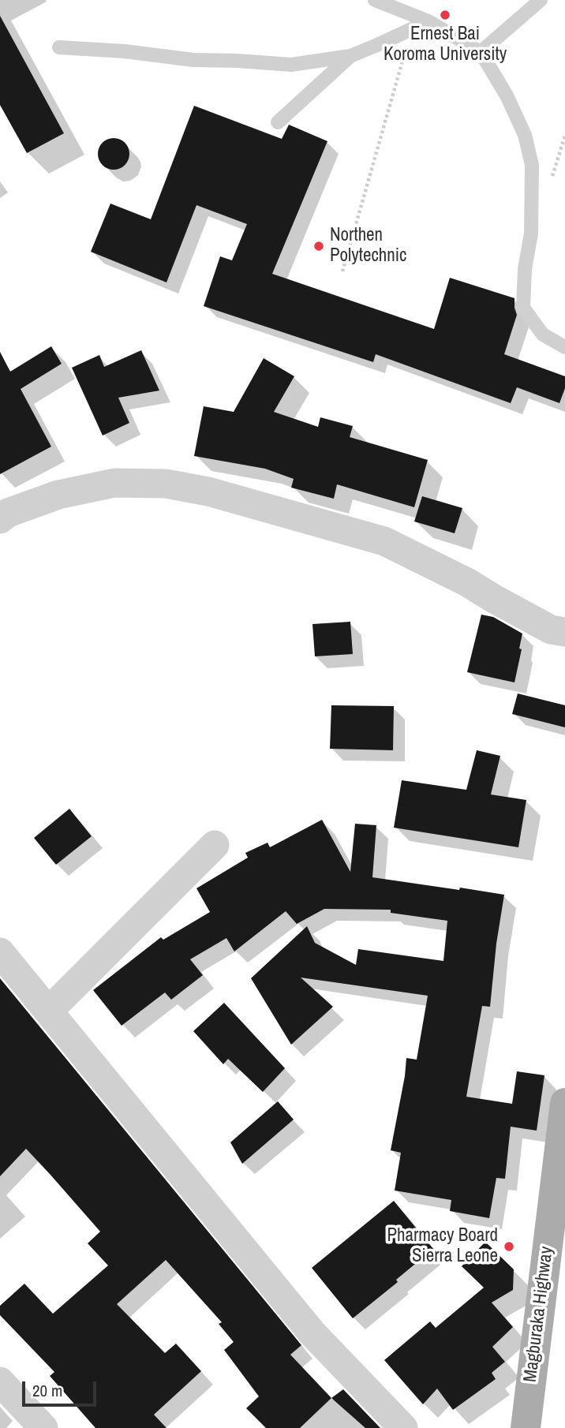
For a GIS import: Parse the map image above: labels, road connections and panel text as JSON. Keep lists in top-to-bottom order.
{
  "streets": {
    "main road": ["Magburaka Highway"]
  },
  "places": ["Ernest Bai Koroma University", "Northen Polytechnic", "Pharmacy Board Sierra Leone"],
  "scale_bar": "20 m"
}
